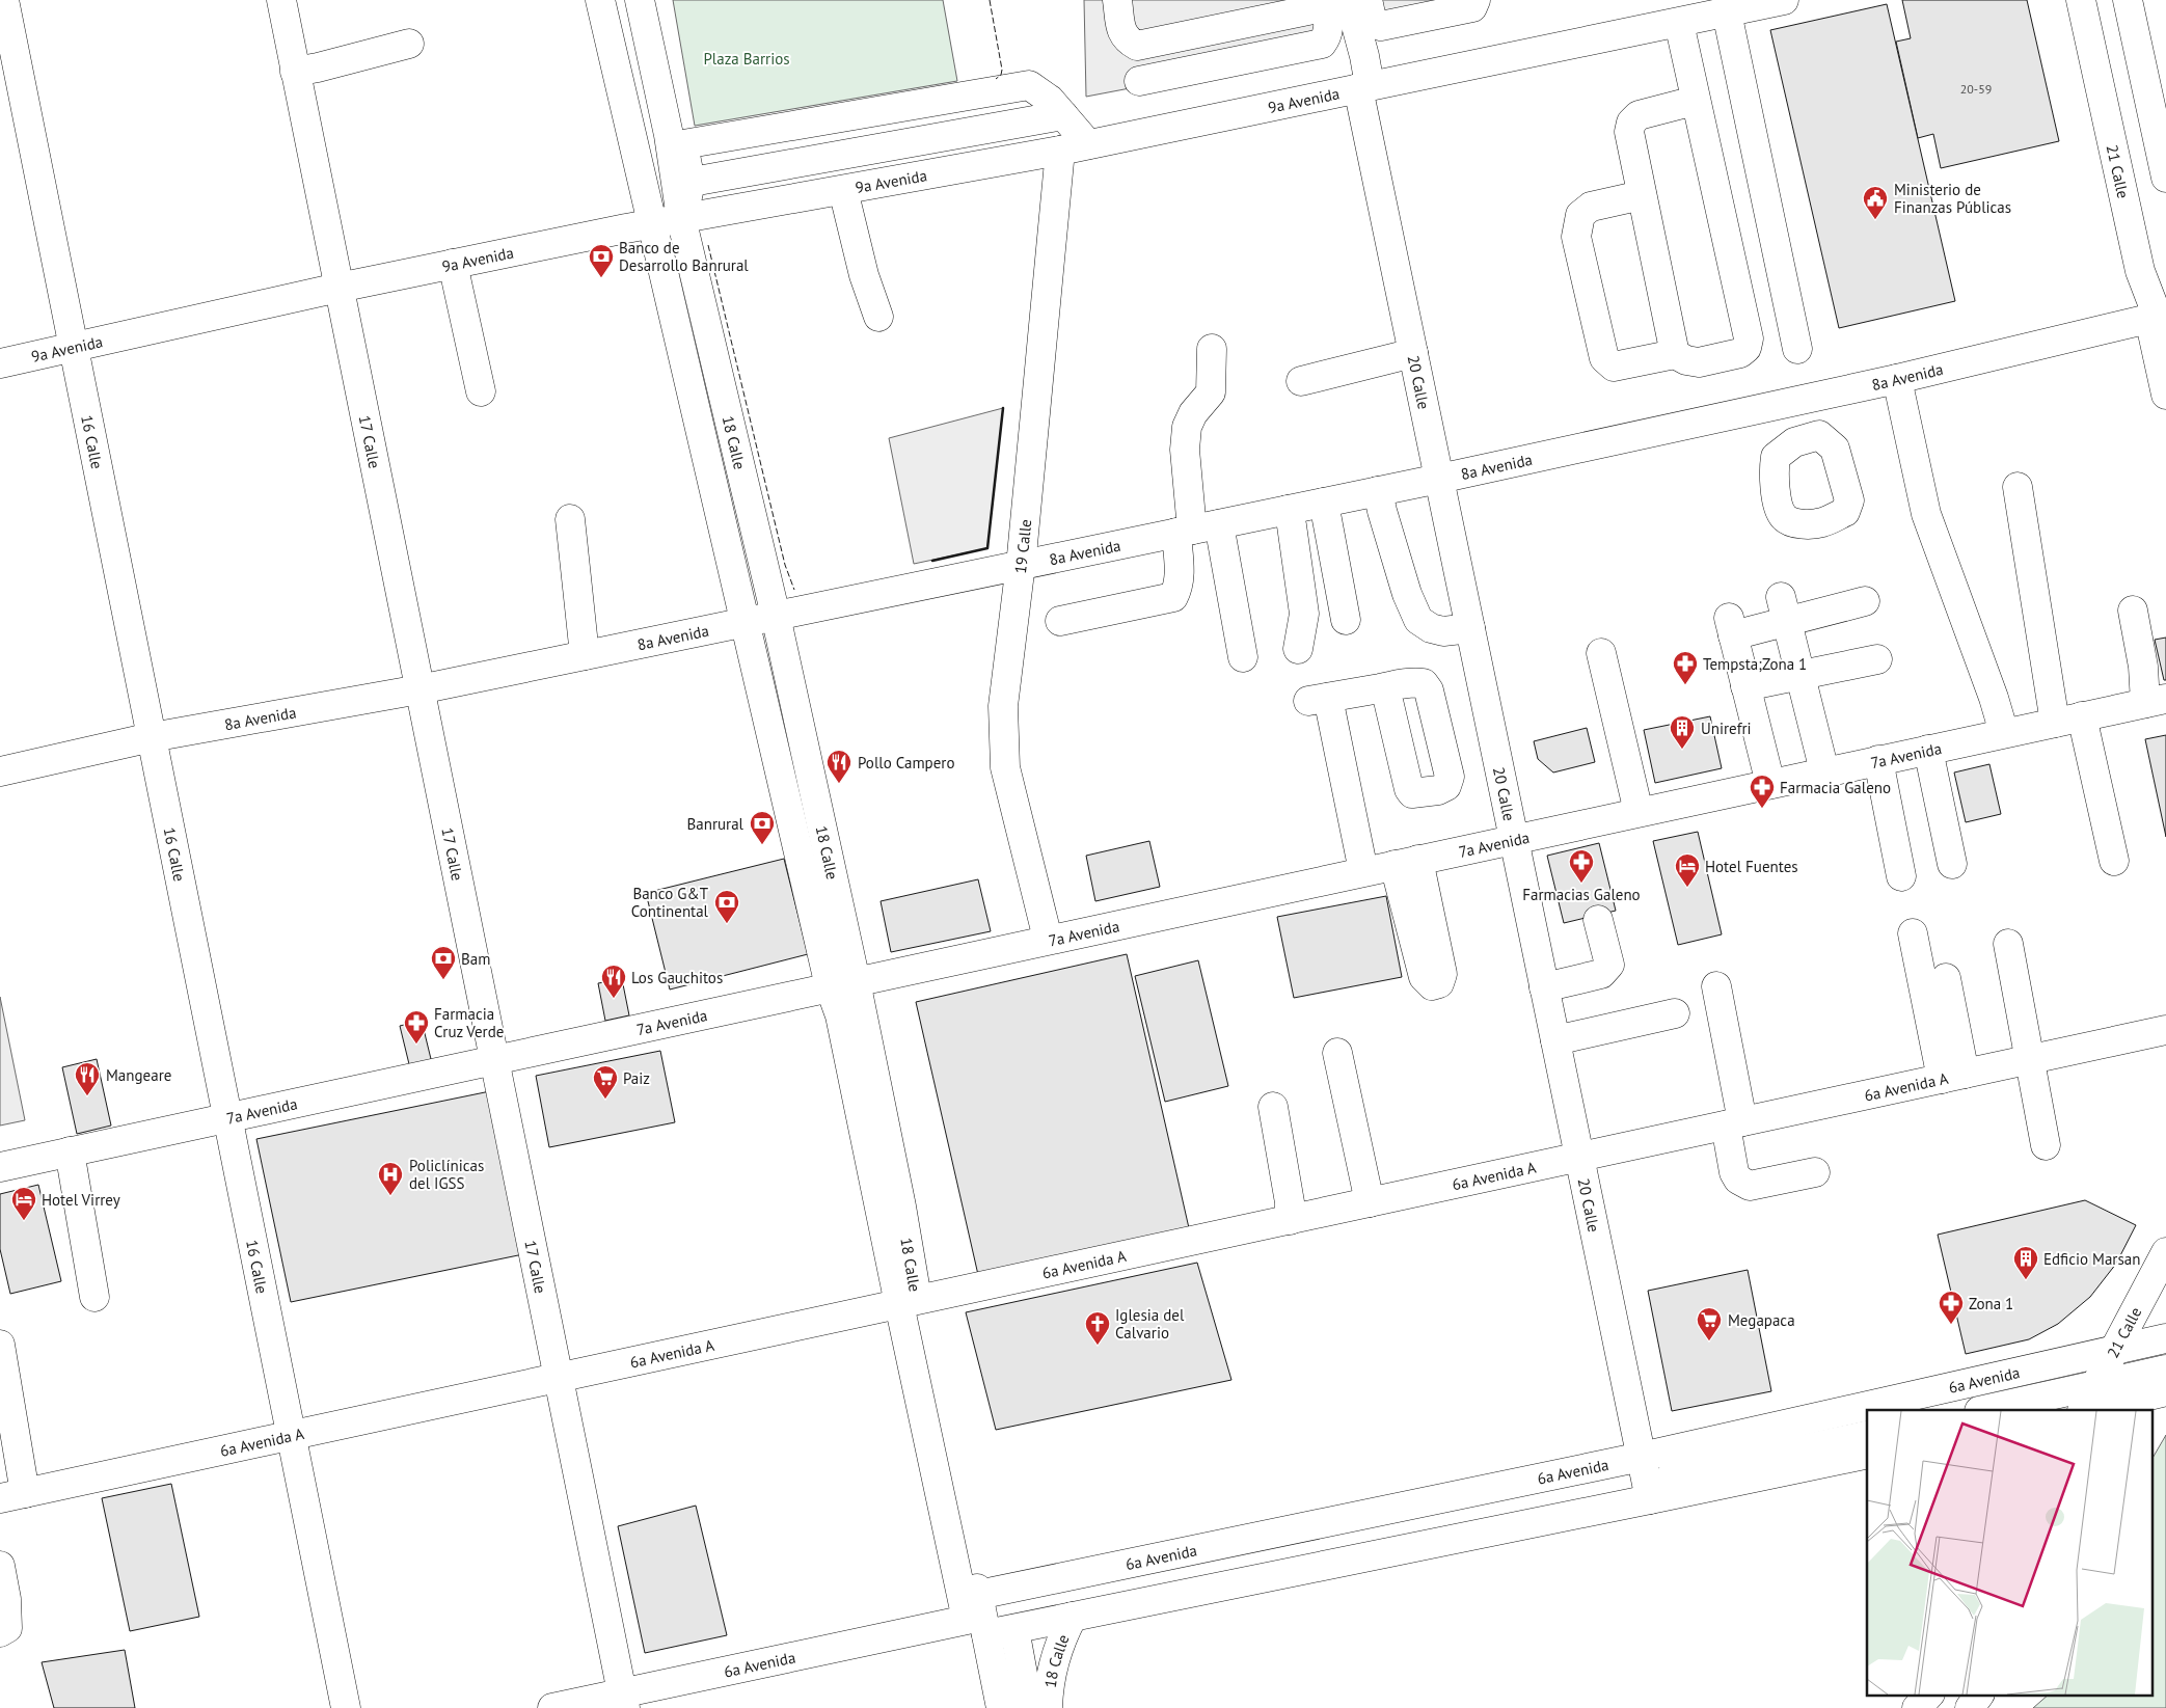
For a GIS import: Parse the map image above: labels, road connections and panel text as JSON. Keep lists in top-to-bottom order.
{
  "streets": {
    "street": [
      "9a Avenida",
      "21 Calle",
      "8a Avenida",
      "20 Calle",
      "16 Calle",
      "17 Calle",
      "18 Calle",
      "19 Calle",
      "7a Avenida",
      "6a Avenida A",
      "6a Avenida"
    ]
  },
  "crossings": [
    ["9a Avenida", "20 Calle"],
    ["9a Avenida", "16 Calle"],
    ["9a Avenida", "17 Calle"],
    ["9a Avenida", "18 Calle"],
    ["9a Avenida", "19 Calle"],
    ["21 Calle", "8a Avenida"],
    ["21 Calle", "6a Avenida"],
    ["8a Avenida", "20 Calle"],
    ["8a Avenida", "16 Calle"],
    ["8a Avenida", "17 Calle"],
    ["8a Avenida", "18 Calle"],
    ["8a Avenida", "19 Calle"],
    ["20 Calle", "7a Avenida"],
    ["20 Calle", "6a Avenida A"],
    ["20 Calle", "6a Avenida"],
    ["16 Calle", "7a Avenida"],
    ["16 Calle", "6a Avenida A"],
    ["17 Calle", "7a Avenida"],
    ["17 Calle", "6a Avenida A"],
    ["17 Calle", "6a Avenida"],
    ["18 Calle", "7a Avenida"],
    ["18 Calle", "6a Avenida A"],
    ["18 Calle", "6a Avenida"],
    ["19 Calle", "7a Avenida"]
  ],
  "parks": ["Plaza Barrios"],
  "places": {
    "public building": ["Ministerio de Finanzas Públicas"],
    "bank": [
      "Banco de Desarrollo Banrural",
      "Banrural",
      "Banco G&T Continental",
      "Bam"
    ],
    "pharmacy": [
      "Tempsta;Zona 1",
      "Farmacia Galeno",
      "Farmacias Galeno",
      "Farmacia Cruz Verde",
      "Zona 1"
    ],
    "building": ["Unirefri", "Edficio Marsan"],
    "restaurant": ["Pollo Campero", "Los Gauchitos", "Mangeare"],
    "hotel": ["Hotel Fuentes", "Hotel Virrey"],
    "supermarket": ["Paiz", "Megapaca"],
    "hospital": ["Policlínicas del IGSS"],
    "church": ["Iglesia del Calvario"]
  },
  "house_numbers": ["20-59"]
}
